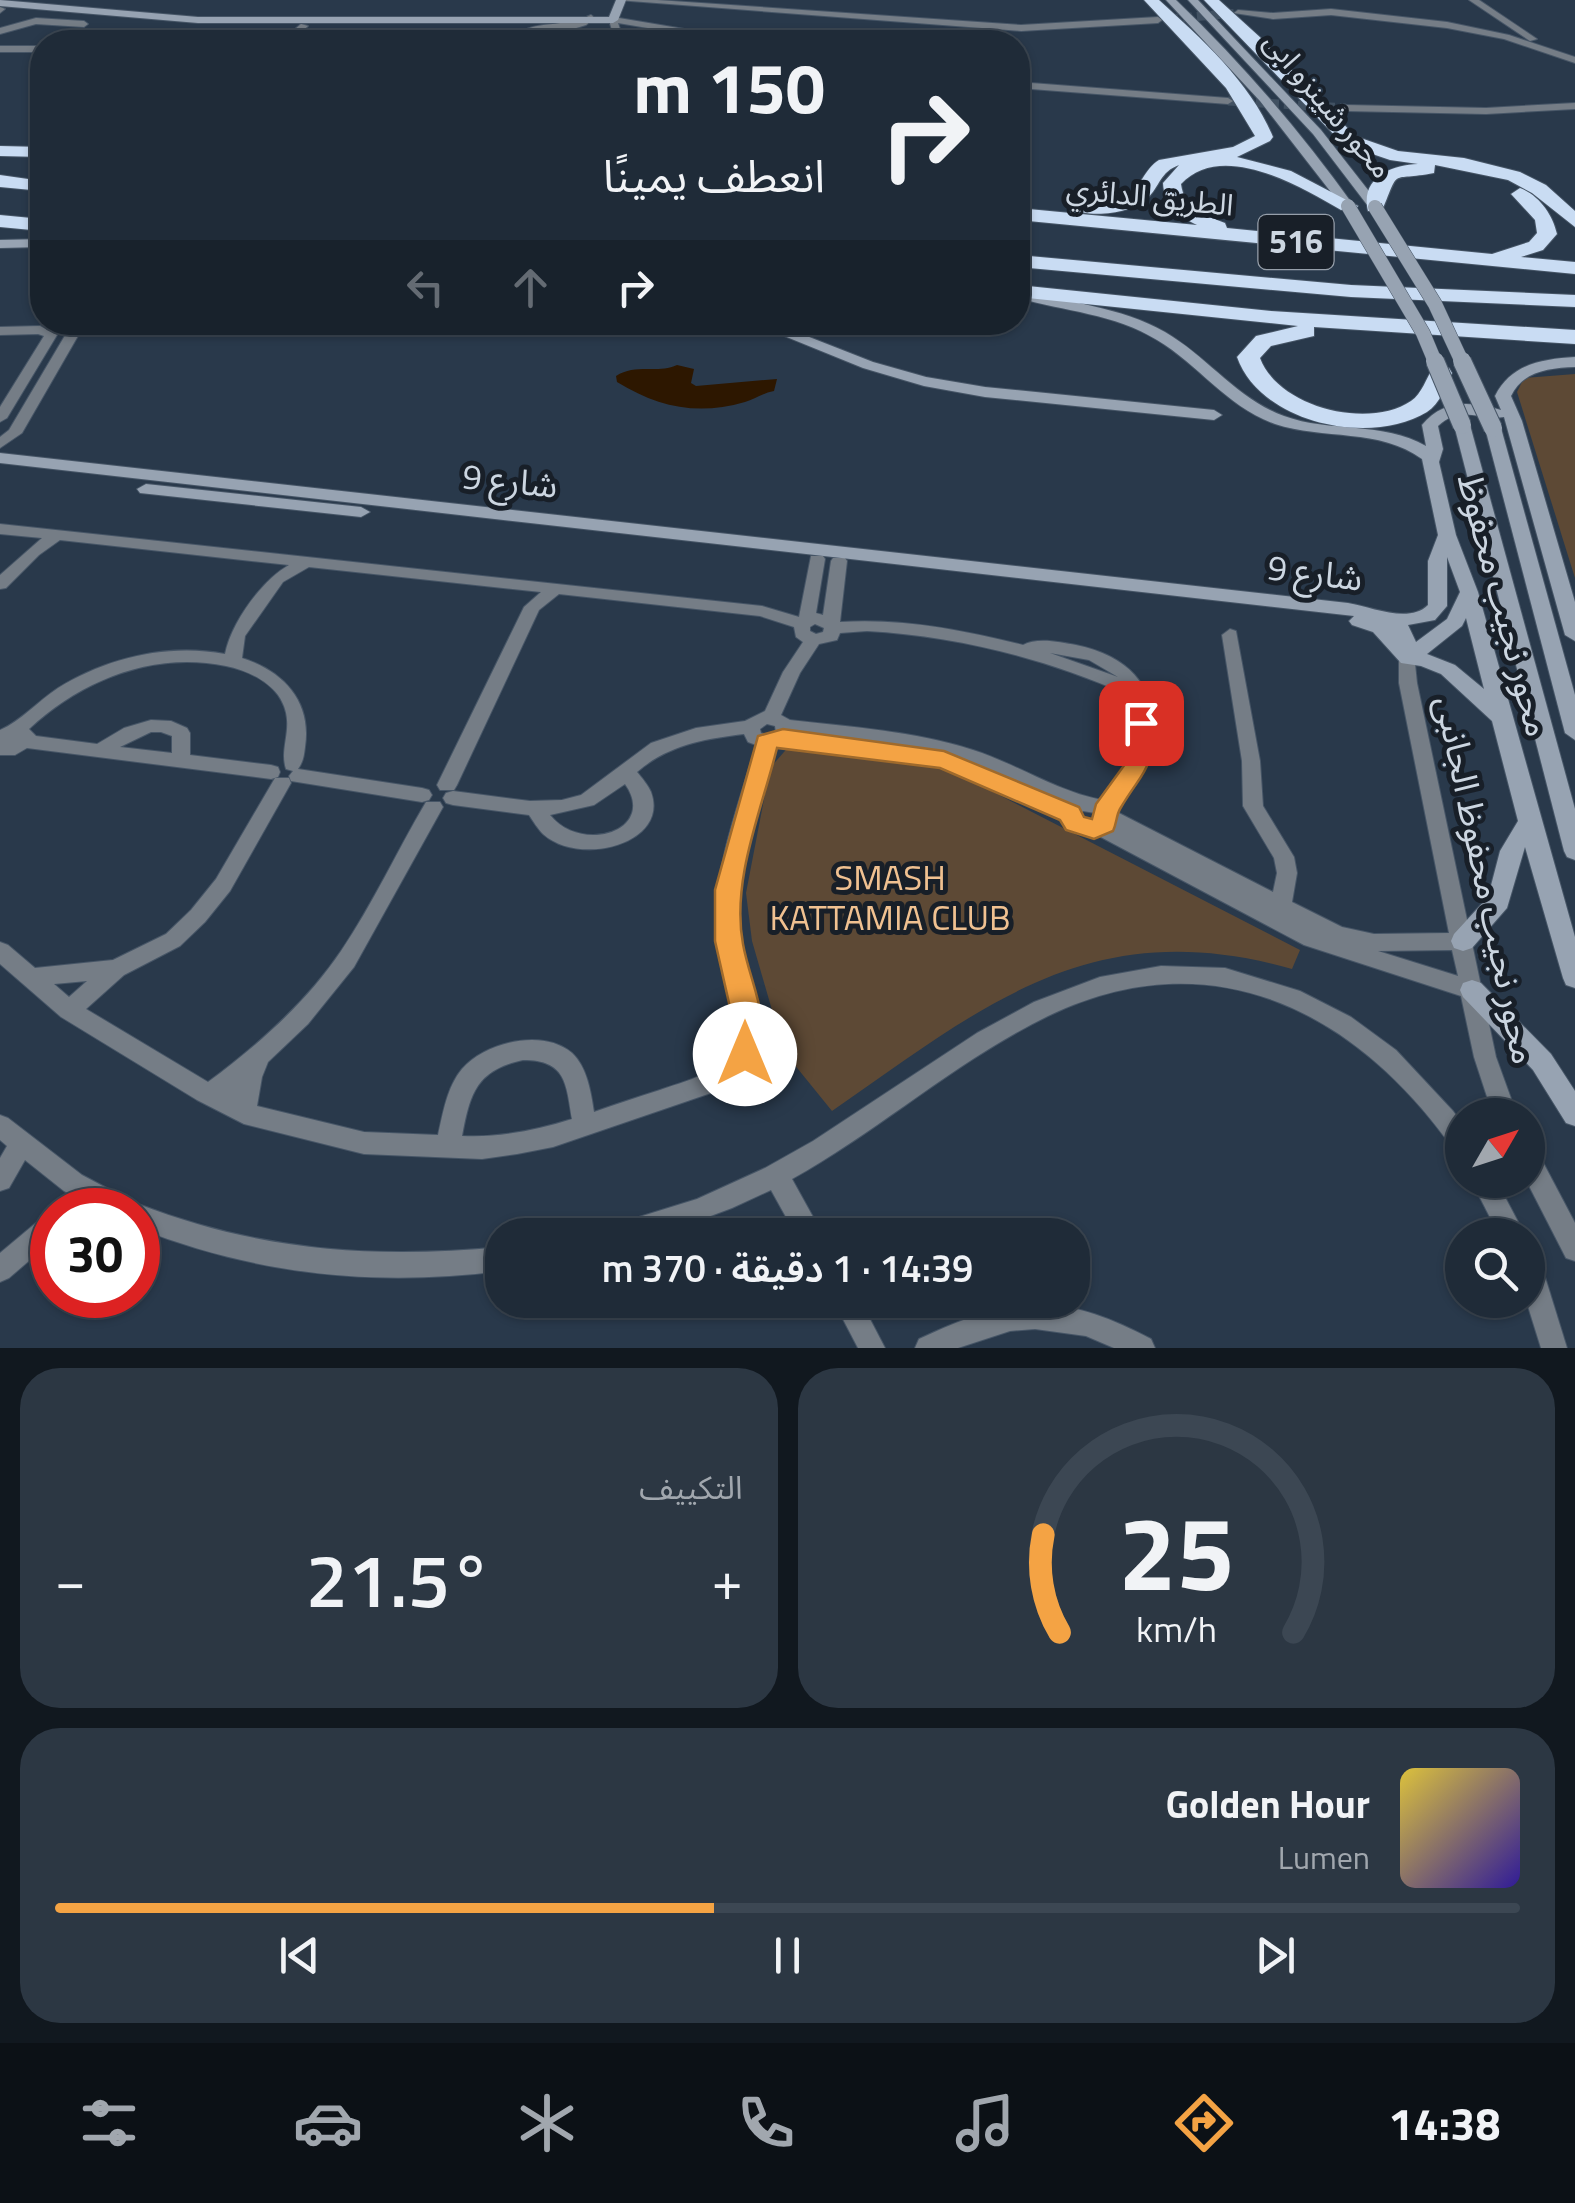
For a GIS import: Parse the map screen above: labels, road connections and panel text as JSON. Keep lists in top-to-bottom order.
{
  "streets": {
    "highway": ["الطريق الدائري", "516"],
    "main road": ["محور شينزو ابى", "شارع 9", "محور نجيب محفوظ"],
    "street": ["محور نجيب محفوظ الجانبى"]
  },
  "crossings": [
    ["شارع 9", "محور نجيب محفوظ الجانبى"]
  ],
  "parks": ["SMASH KATTAMIA CLUB"],
  "north": "top right",
  "page": {
    "turn": ["150 m", "انعطف يمينًا"],
    "limit": "30",
    "trip": "14:39 · 1 دقيقة · 370 m",
    "tile": "التكييف",
    "heat": ["−", "21.5°", "+"],
    "song": ["Golden Hour", "Lumen"],
    "tabs": "14:38",
    "gauge": ["25", "km/h"]
  }
}
